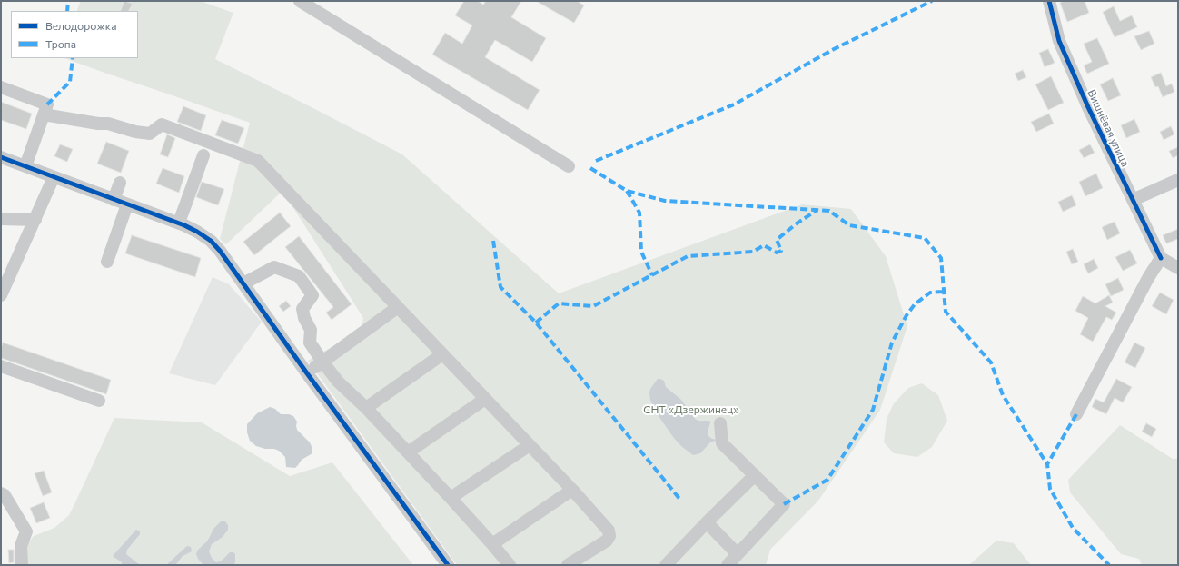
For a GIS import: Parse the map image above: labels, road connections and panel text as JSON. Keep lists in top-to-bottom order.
{
  "streets": {
    "street": ["Вишнёвая улица"]
  },
  "parks": ["СНТ «Дзержинец»"],
  "legend": ["Велодорожка", "Тропа"]
}
